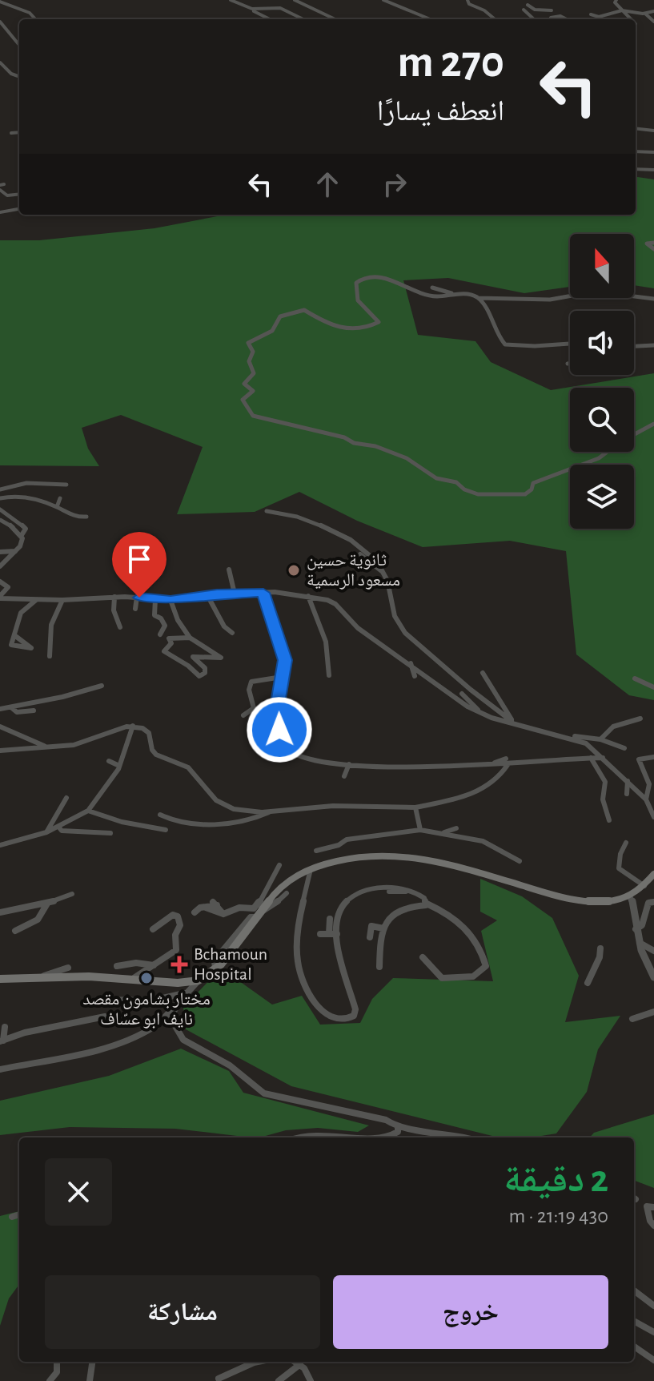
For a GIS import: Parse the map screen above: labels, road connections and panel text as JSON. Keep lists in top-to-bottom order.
{
  "places": {
    "other": ["ثانوية حسين مسعود الرسمية", "مختار بشامون مقصد نايف ابو عسّاف"],
    "health": ["Bchamoun Hospital"]
  },
  "north": "top",
  "page": {
    "turn": ["270 m", "انعطف يسارًا"],
    "heading": ["2 دقيقة", "430 m · 21:19"],
    "buttons": ["خروج", "مشاركة"]
  }
}
